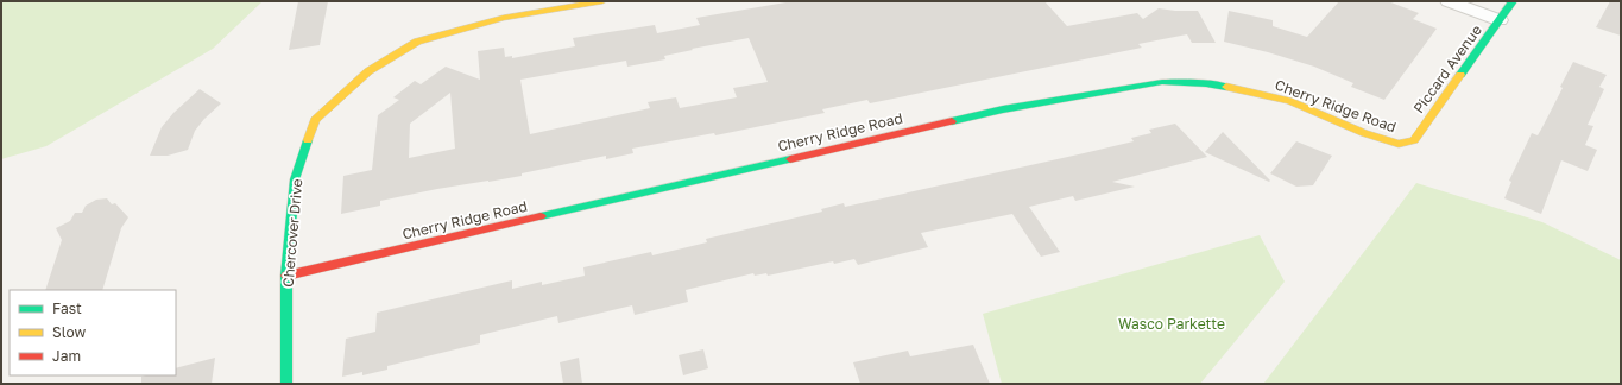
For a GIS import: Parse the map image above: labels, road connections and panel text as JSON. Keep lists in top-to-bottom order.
{
  "streets": {
    "street": ["Piccard Avenue", "Cherry Ridge Road", "Chercover Drive"]
  },
  "crossings": [
    ["Piccard Avenue", "Cherry Ridge Road"],
    ["Cherry Ridge Road", "Chercover Drive"]
  ],
  "parks": ["Wasco Parkette"],
  "legend": ["Fast", "Slow", "Jam"]
}
